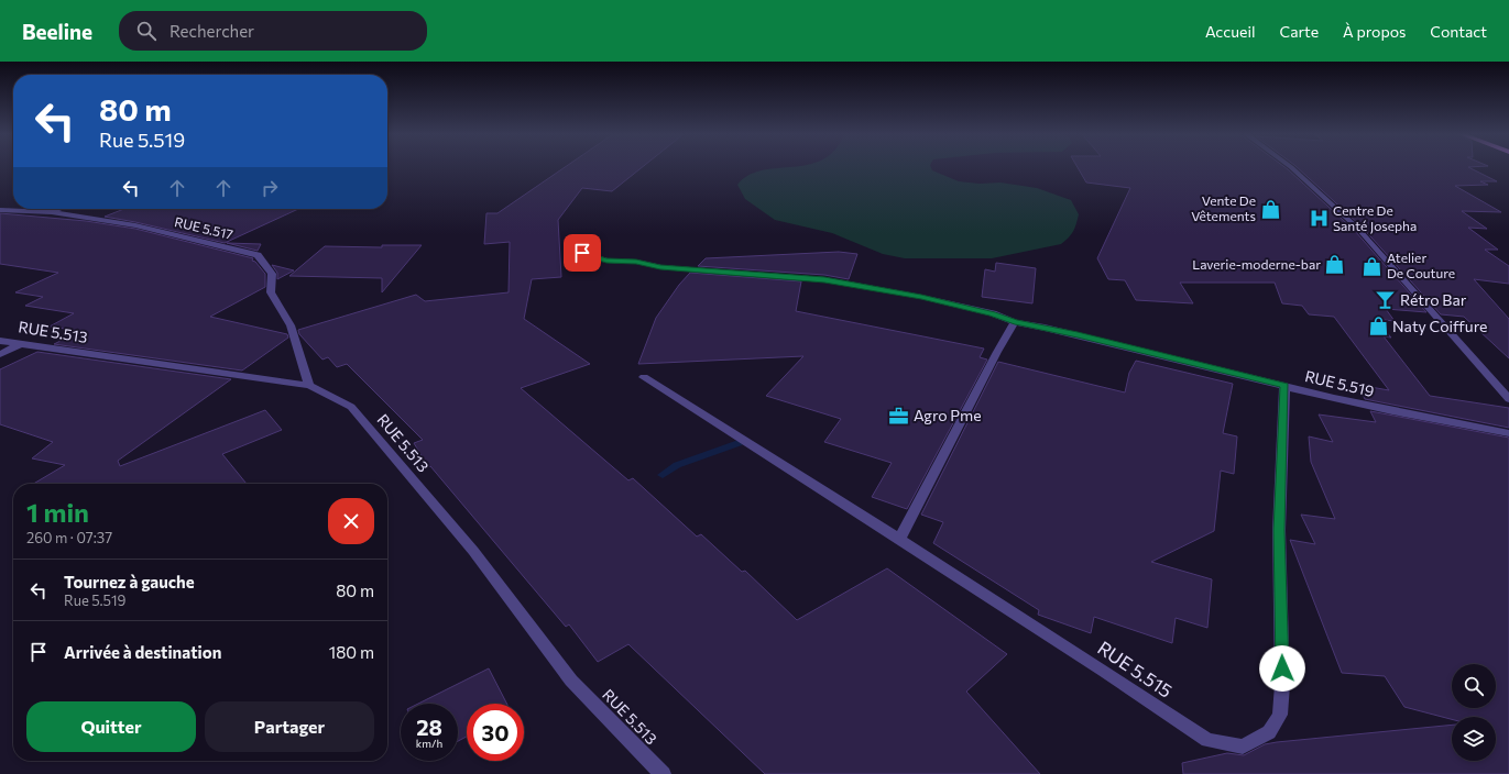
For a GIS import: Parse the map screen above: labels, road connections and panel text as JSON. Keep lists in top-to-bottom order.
{
  "streets": {
    "street": [
      "RUE 5.517",
      "RUE 5.513",
      "RUE 5.519",
      "RUE 5.515"
    ]
  },
  "crossings": [
    ["RUE 5.517", "RUE 5.513"],
    ["RUE 5.519", "RUE 5.515"]
  ],
  "places": {
    "shop": [
      "Vente De Vêtements",
      "Laverie-moderne-bar",
      "Atelier De Couture",
      "Naty Coiffure"
    ],
    "hospital": ["Centre De Santé Josepha"],
    "bar": ["Rétro Bar"],
    "office": ["Agro Pme"]
  },
  "page": {
    "header": "Beeline",
    "search": "Rechercher",
    "nav": [
      "Accueil",
      "Carte",
      "À propos",
      "Contact"
    ],
    "turn": ["80 m", "Rue 5.519"],
    "heading": ["1 min", "260 m · 07:37"],
    "list": [
      {
        "name": "Tournez à gauche",
        "note": "Rue 5.519",
        "value": "80 m"
      },
      {
        "name": "Arrivée à destination",
        "value": "180 m"
      }
    ],
    "buttons": ["Quitter", "Partager"],
    "speed": "28 km/h",
    "limit": "30"
  }
}
